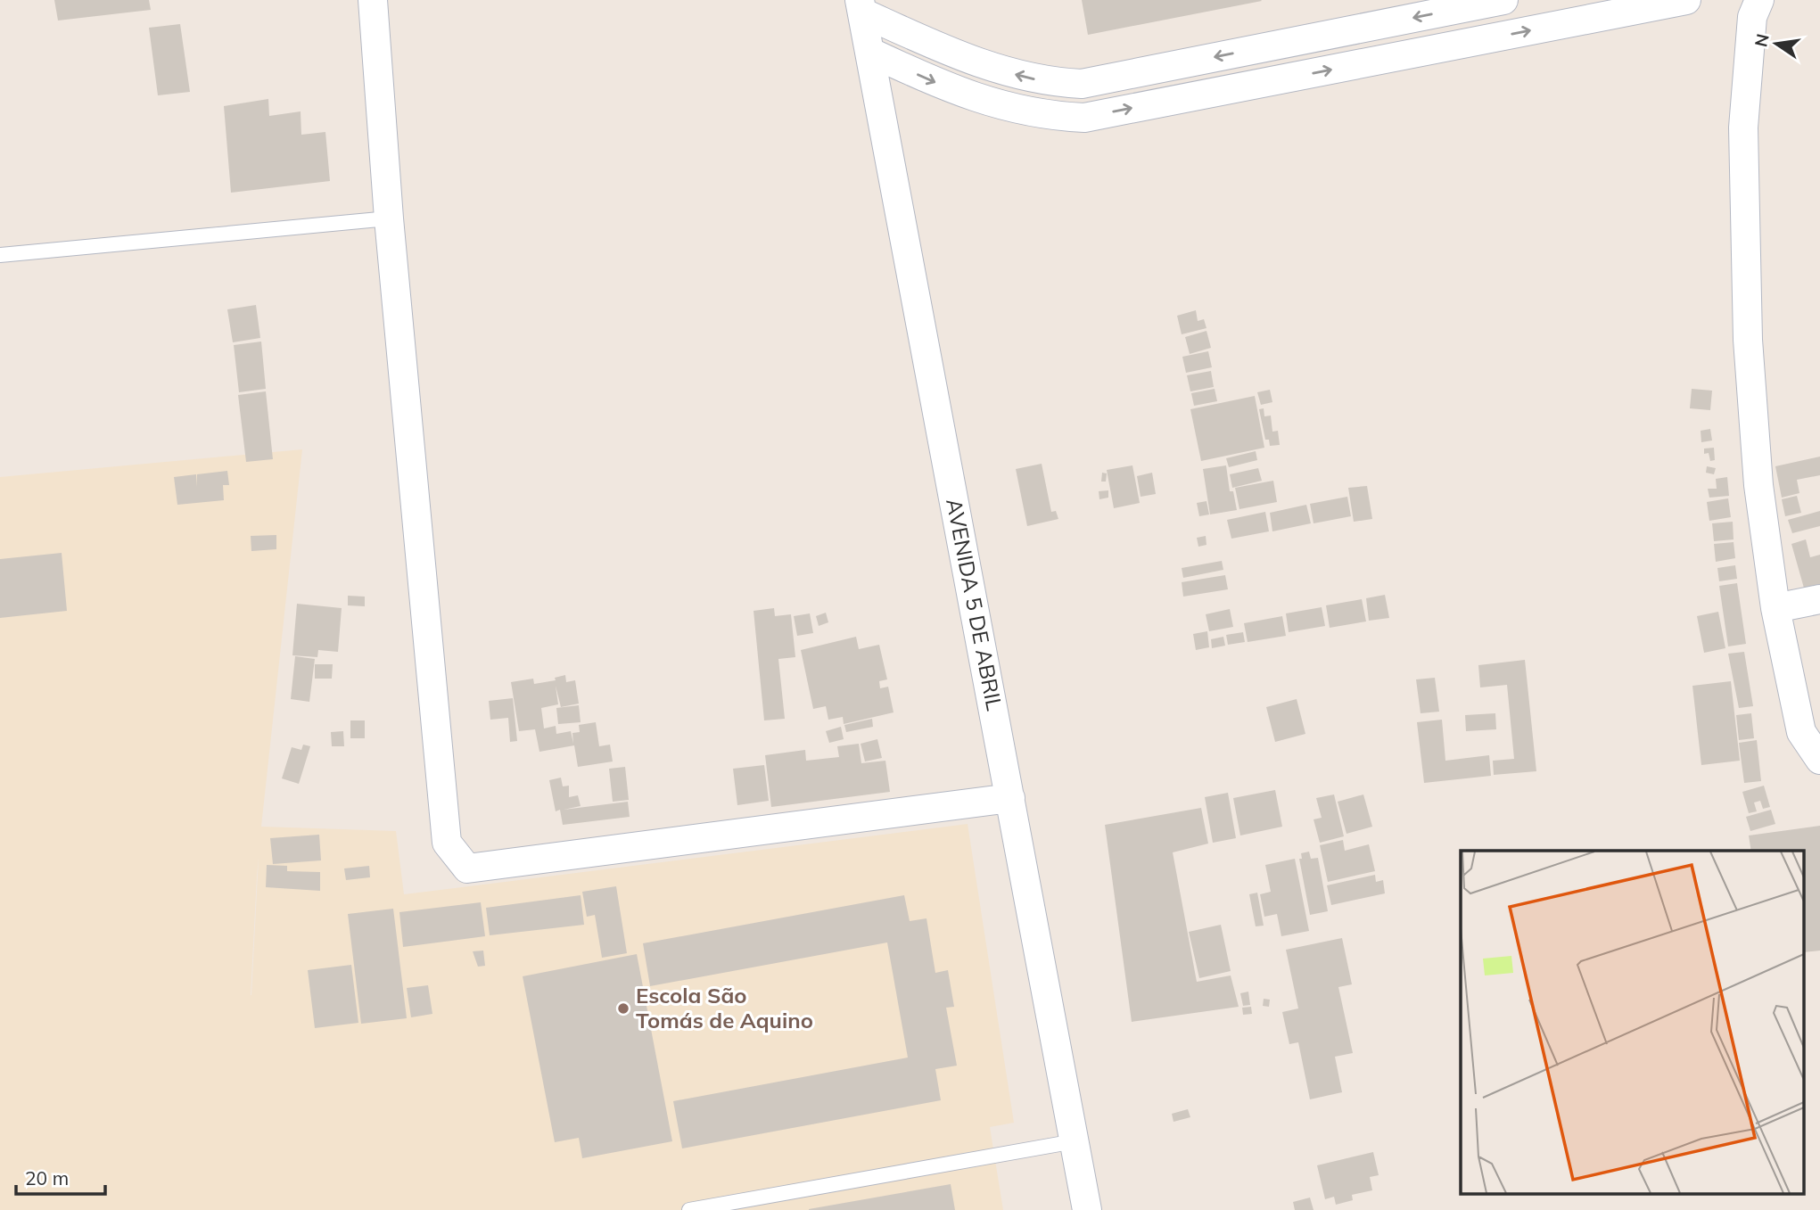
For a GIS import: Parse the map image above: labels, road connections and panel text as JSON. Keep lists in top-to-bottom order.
{
  "streets": {
    "street": ["AVENIDA 5 DE ABRIL"]
  },
  "places": ["Escola São Tomás de Aquino"],
  "scale_bar": "20 m",
  "north": "left"
}
